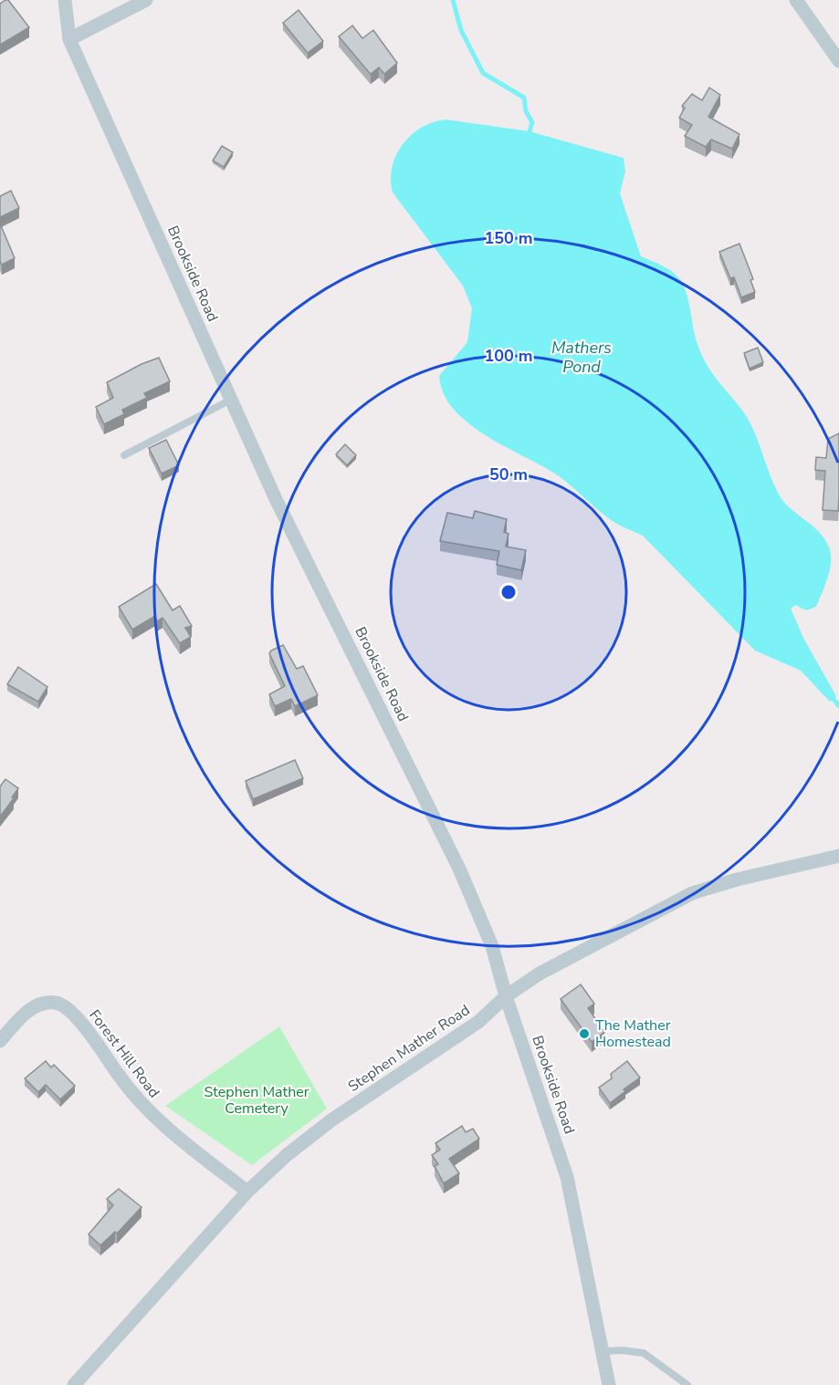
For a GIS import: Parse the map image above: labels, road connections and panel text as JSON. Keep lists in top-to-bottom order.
{
  "streets": {
    "street": ["Brookside Road", "Stephen Mather Road", "Forest Hill Road"]
  },
  "crossings": [
    ["Brookside Road", "Stephen Mather Road"],
    ["Stephen Mather Road", "Forest Hill Road"]
  ],
  "water": ["Mathers Pond"],
  "parks": ["Stephen Mather Cemetery"],
  "places": ["The Mather Homestead"],
  "rings": ["150 m", "100 m", "50 m"]
}
